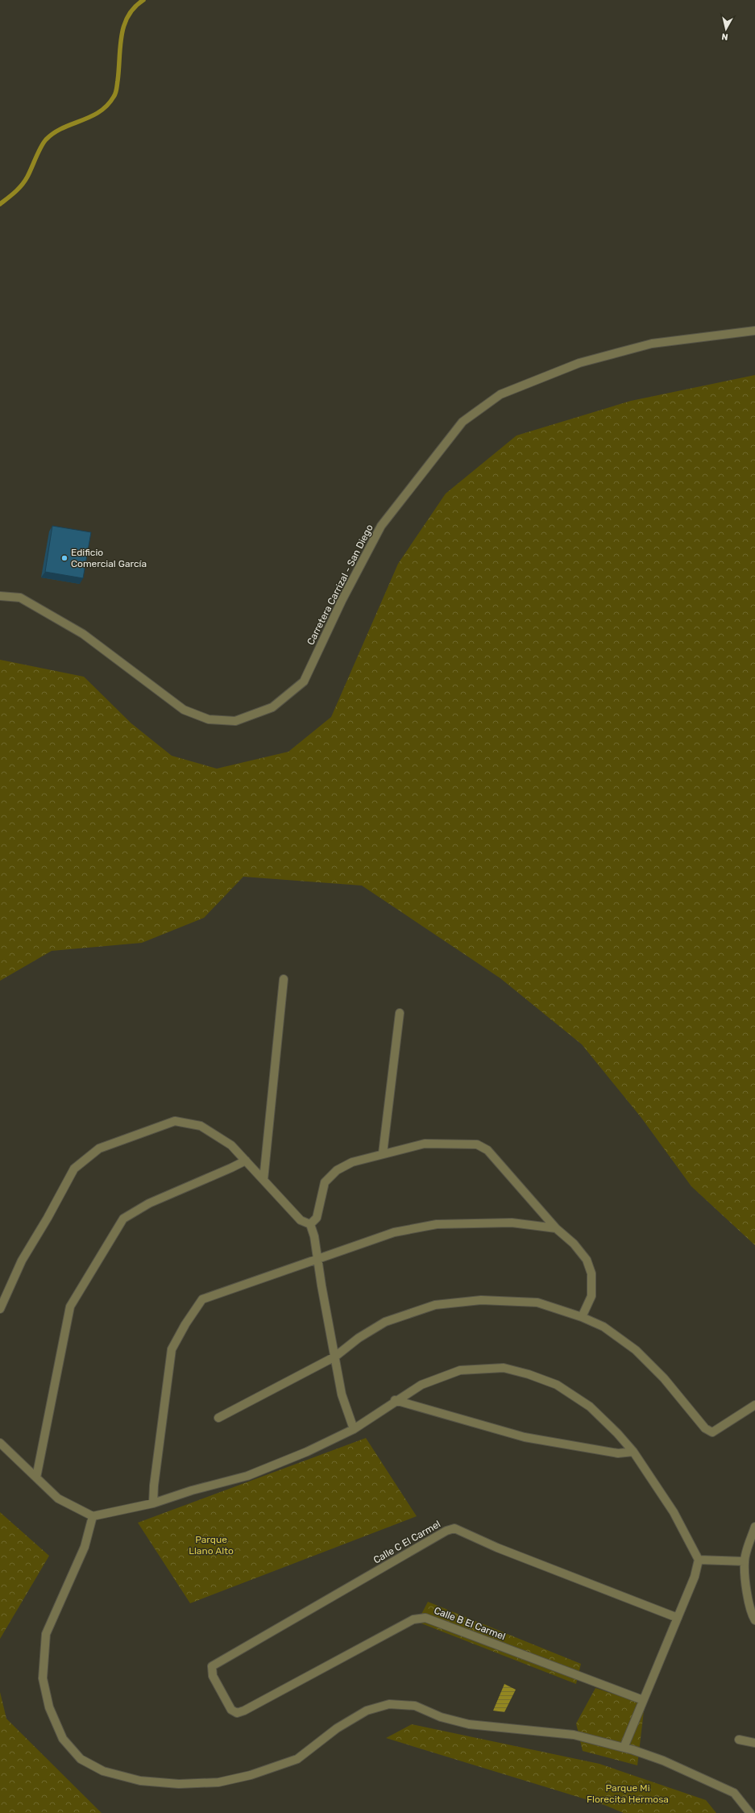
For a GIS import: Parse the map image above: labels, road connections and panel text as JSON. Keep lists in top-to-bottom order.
{
  "streets": {
    "street": ["Carretera Carrizal - San Diego", "Calle C El Carmel", "Calle B El Carmel"]
  },
  "crossings": [
    ["Calle C El Carmel", "Calle B El Carmel"]
  ],
  "parks": ["Parque Llano Alto", "Parque Mi Florecita Hermosa"],
  "places": ["Edificio Comercial García"],
  "north": "bottom"
}
